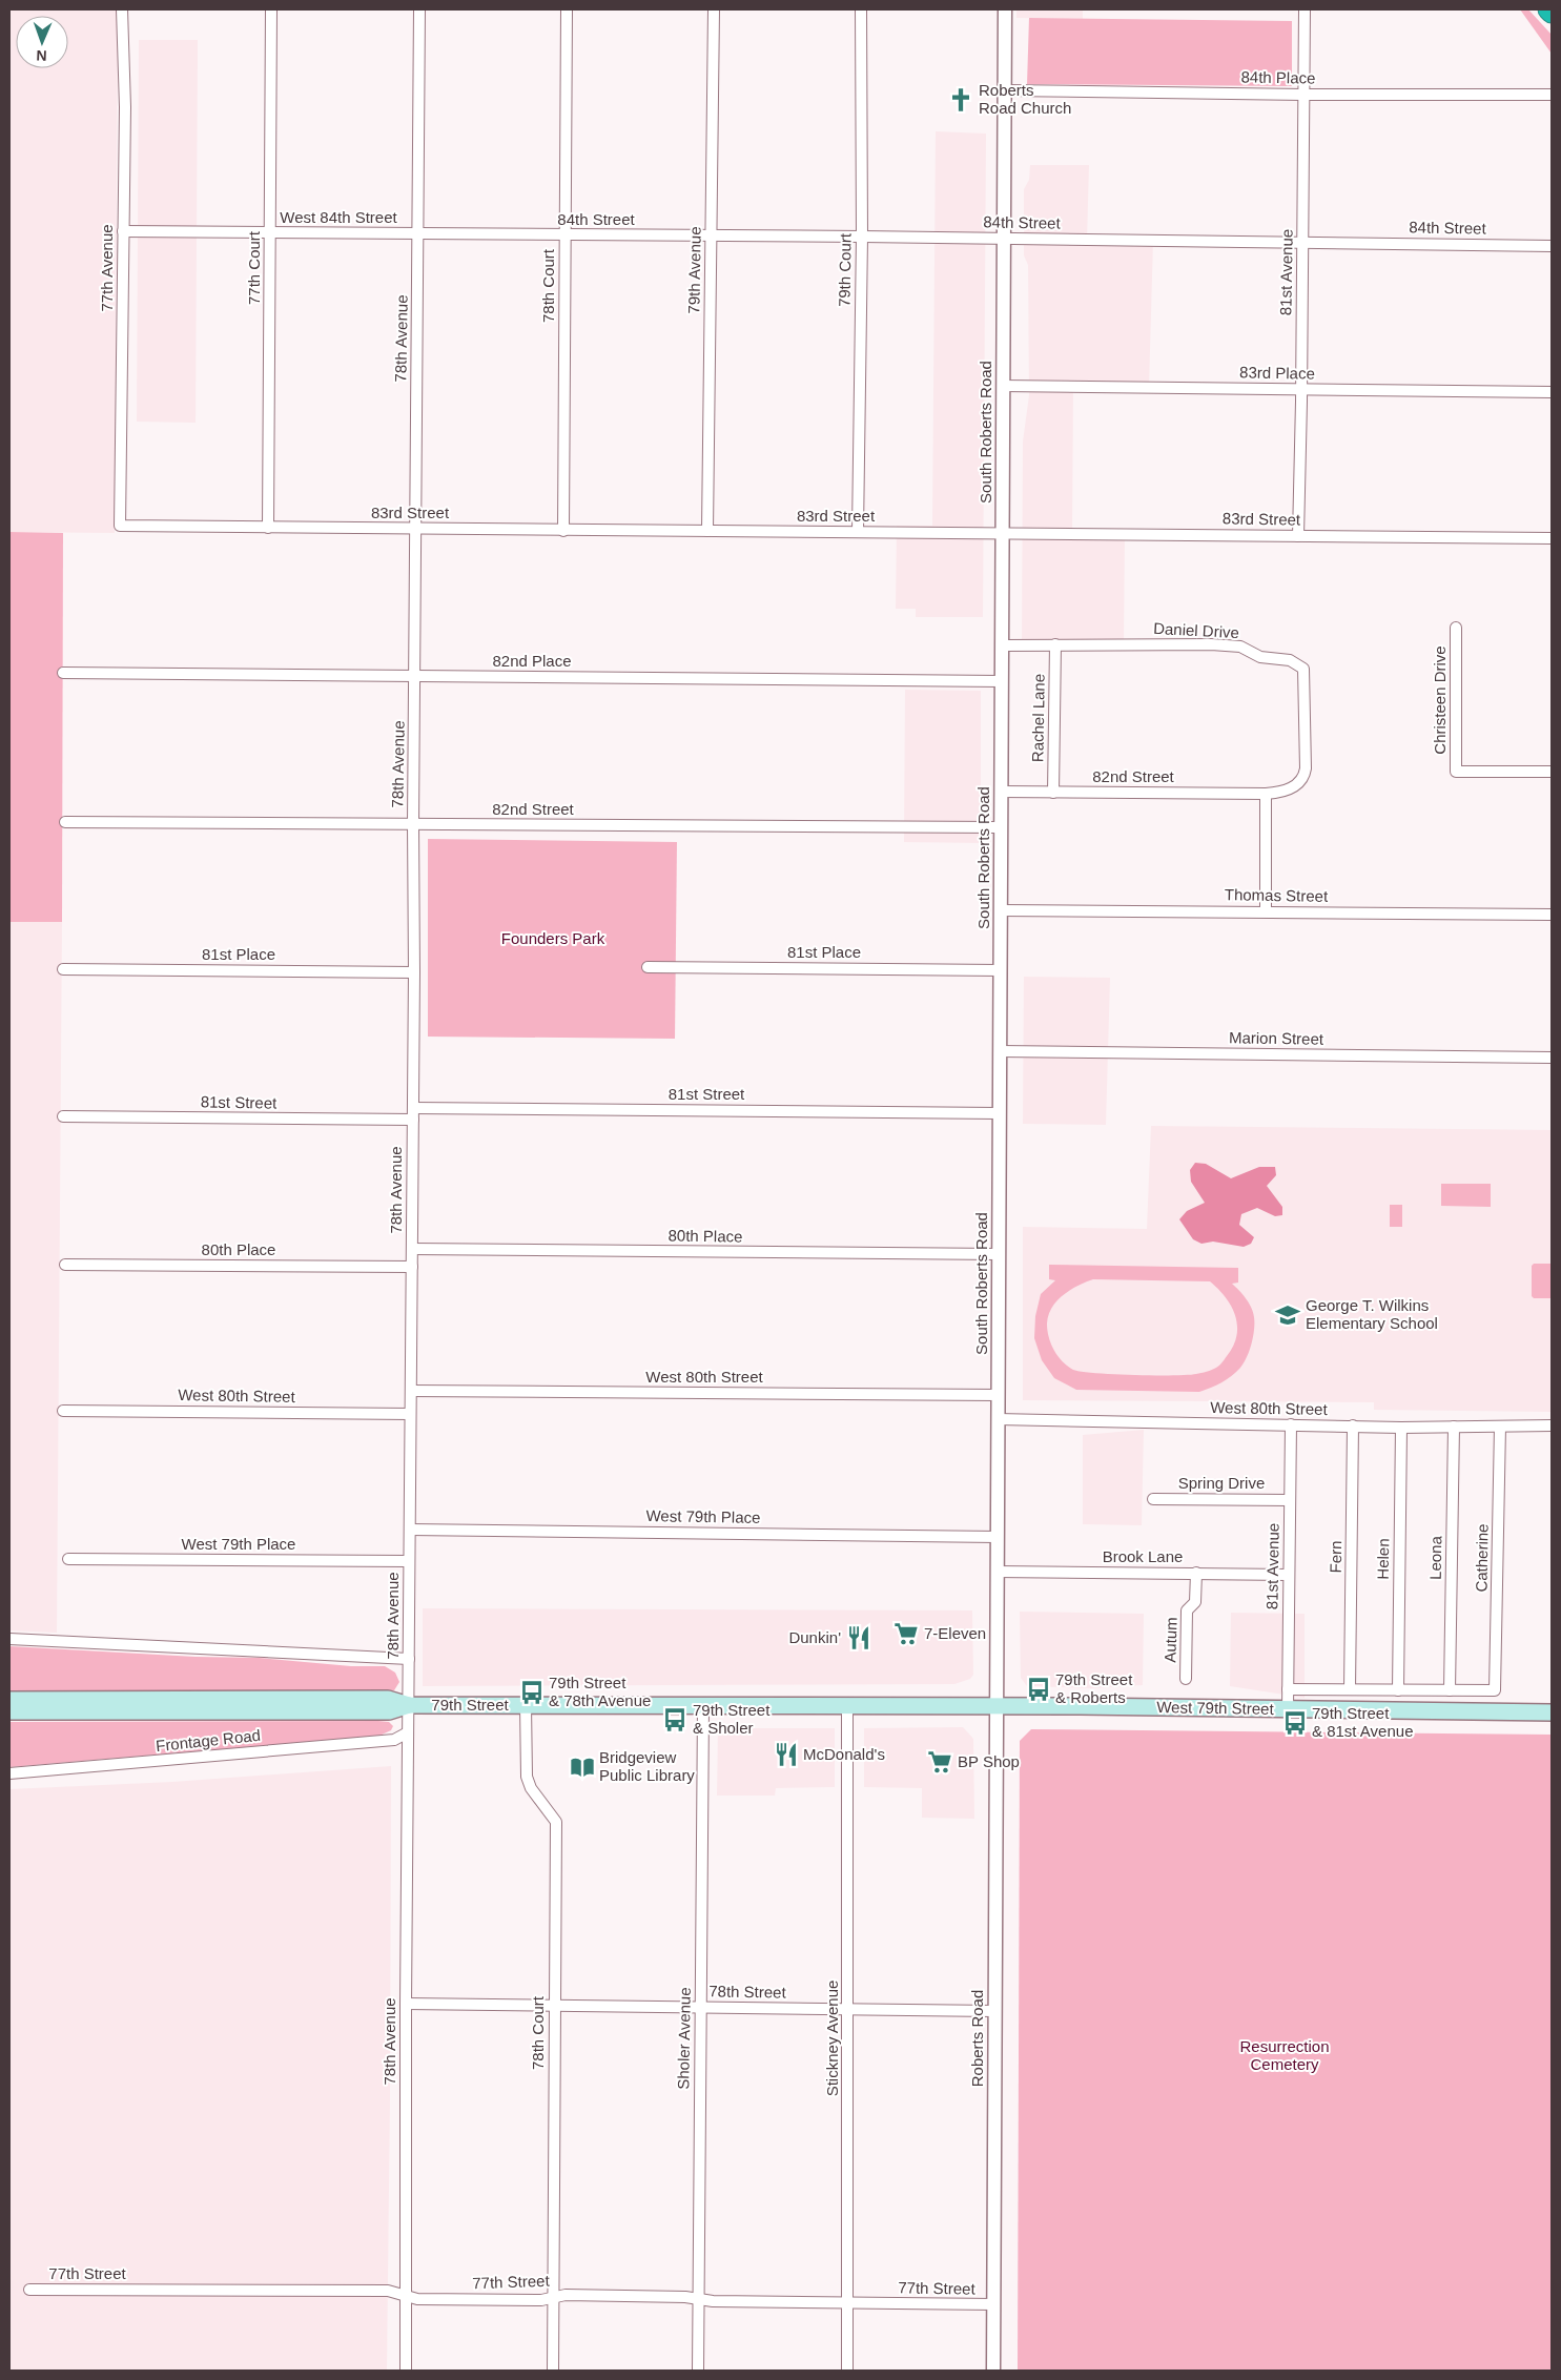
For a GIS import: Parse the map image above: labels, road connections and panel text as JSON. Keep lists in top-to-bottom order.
{
  "streets": {
    "main road": ["79th Street", "West 79th Street"],
    "street": [
      "84th Place",
      "West 84th Street",
      "84th Street",
      "77th Avenue",
      "77th Court",
      "79th Avenue",
      "79th Court",
      "81st Avenue",
      "78th Court",
      "78th Avenue",
      "83rd Place",
      "South Roberts Road",
      "83rd Street",
      "Daniel Drive",
      "82nd Place",
      "Christeen Drive",
      "Rachel Lane",
      "82nd Street",
      "Thomas Street",
      "81st Place",
      "Marion Street",
      "81st Street",
      "80th Place",
      "West 80th Street",
      "Spring Drive",
      "West 79th Place",
      "Brook Lane",
      "Fern",
      "Leona",
      "Catherine",
      "Helen",
      "Autum",
      "Frontage Road",
      "78th Street",
      "Sholer Avenue",
      "Stickney Avenue",
      "Roberts Road",
      "77th Street"
    ]
  },
  "crossings": [
    ["84th Place", "81st Avenue"],
    ["84th Place", "South Roberts Road"],
    ["West 84th Street", "84th Street"],
    ["West 84th Street", "77th Avenue"],
    ["West 84th Street", "77th Court"],
    ["West 84th Street", "78th Avenue"],
    ["84th Street", "79th Avenue"],
    ["84th Street", "79th Court"],
    ["84th Street", "81st Avenue"],
    ["84th Street", "78th Court"],
    ["84th Street", "South Roberts Road"],
    ["77th Avenue", "83rd Street"],
    ["77th Court", "83rd Street"],
    ["79th Avenue", "83rd Street"],
    ["79th Court", "83rd Street"],
    ["81st Avenue", "83rd Place"],
    ["81st Avenue", "83rd Street"],
    ["81st Avenue", "West 80th Street"],
    ["81st Avenue", "Spring Drive"],
    ["81st Avenue", "Brook Lane"],
    ["81st Avenue", "West 79th Street"],
    ["78th Court", "83rd Street"],
    ["78th Court", "79th Street"],
    ["78th Court", "78th Street"],
    ["78th Court", "77th Street"],
    ["78th Avenue", "83rd Street"],
    ["78th Avenue", "82nd Place"],
    ["78th Avenue", "82nd Street"],
    ["78th Avenue", "81st Place"],
    ["78th Avenue", "81st Street"],
    ["78th Avenue", "80th Place"],
    ["78th Avenue", "West 80th Street"],
    ["78th Avenue", "West 79th Place"],
    ["78th Avenue", "79th Street"],
    ["78th Avenue", "Frontage Road"],
    ["78th Avenue", "78th Street"],
    ["78th Avenue", "77th Street"],
    ["83rd Place", "South Roberts Road"],
    ["South Roberts Road", "83rd Street"],
    ["South Roberts Road", "Daniel Drive"],
    ["South Roberts Road", "82nd Place"],
    ["South Roberts Road", "82nd Street"],
    ["South Roberts Road", "Thomas Street"],
    ["South Roberts Road", "81st Place"],
    ["South Roberts Road", "Marion Street"],
    ["South Roberts Road", "81st Street"],
    ["South Roberts Road", "80th Place"],
    ["South Roberts Road", "West 80th Street"],
    ["South Roberts Road", "West 79th Place"],
    ["South Roberts Road", "Brook Lane"],
    ["South Roberts Road", "West 79th Street"],
    ["South Roberts Road", "Roberts Road"],
    ["Daniel Drive", "Rachel Lane"],
    ["Daniel Drive", "82nd Street"],
    ["Rachel Lane", "82nd Street"],
    ["West 80th Street", "Fern"],
    ["West 80th Street", "Leona"],
    ["West 80th Street", "Catherine"],
    ["West 80th Street", "Helen"],
    ["Brook Lane", "Autum"],
    ["Leona", "Catherine"],
    ["79th Street", "West 79th Street"],
    ["79th Street", "Sholer Avenue"],
    ["79th Street", "Stickney Avenue"],
    ["West 79th Street", "Stickney Avenue"],
    ["West 79th Street", "Roberts Road"],
    ["78th Street", "Sholer Avenue"],
    ["78th Street", "Stickney Avenue"],
    ["78th Street", "Roberts Road"],
    ["Sholer Avenue", "77th Street"],
    ["Stickney Avenue", "77th Street"],
    ["Roberts Road", "77th Street"]
  ],
  "parks": ["Founders Park", "Resurrection Cemetery"],
  "places": {
    "church": ["Roberts Road Church"],
    "school or university": ["George T. Wilkins Elementary School"],
    "supermarket": ["7-Eleven", "BP Shop"],
    "restaurant": ["Dunkin'", "McDonald's"],
    "bus stop": [
      "79th Street & Roberts",
      "79th Street & 78th Avenue",
      "79th Street & Sholer",
      "79th Street & 81st Avenue"
    ],
    "library": ["Bridgeview Public Library"]
  },
  "north": "bottom"
}
